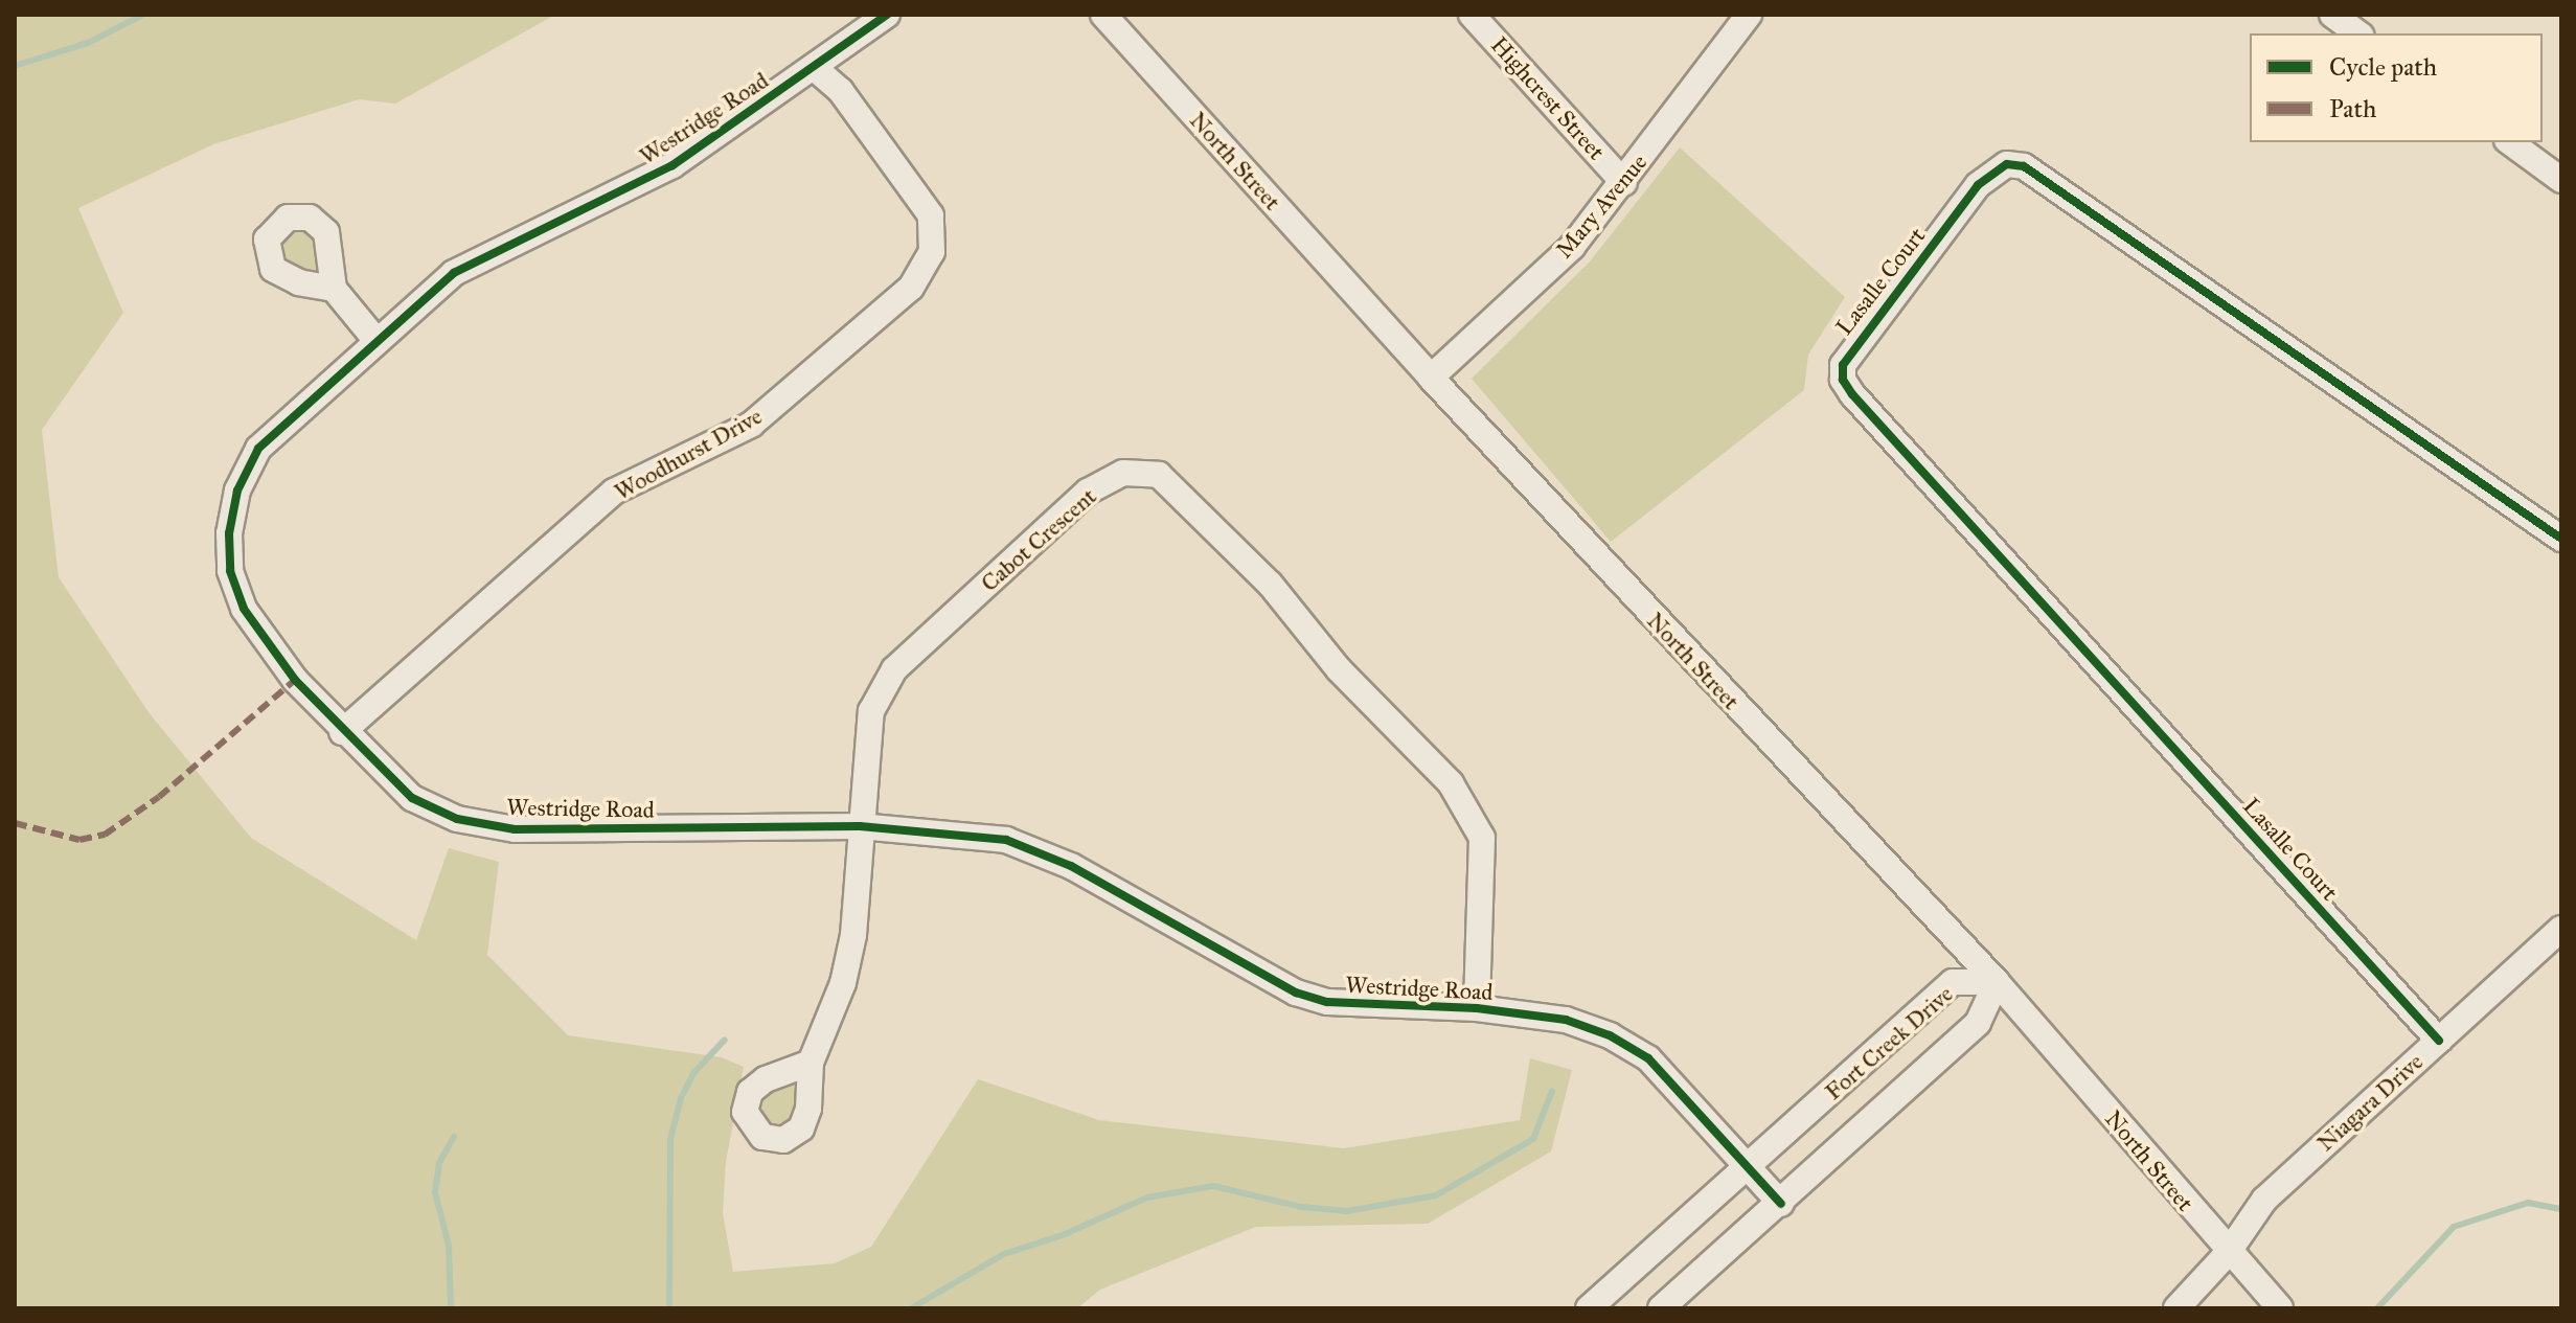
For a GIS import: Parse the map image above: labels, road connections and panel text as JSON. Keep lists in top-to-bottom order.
{
  "streets": {
    "street": [
      "Highcrest Street",
      "Westridge Road",
      "North Street",
      "Mary Avenue",
      "Lasalle Court",
      "Woodhurst Drive",
      "Cabot Crescent",
      "Fort Creek Drive",
      "Niagara Drive"
    ]
  },
  "crossings": [
    ["Highcrest Street", "Mary Avenue"],
    ["Westridge Road", "Woodhurst Drive"],
    ["Westridge Road", "Cabot Crescent"],
    ["Westridge Road", "Fort Creek Drive"],
    ["North Street", "Mary Avenue"],
    ["North Street", "Fort Creek Drive"],
    ["North Street", "Niagara Drive"],
    ["Lasalle Court", "Niagara Drive"]
  ],
  "legend": ["Cycle path", "Path"]
}
